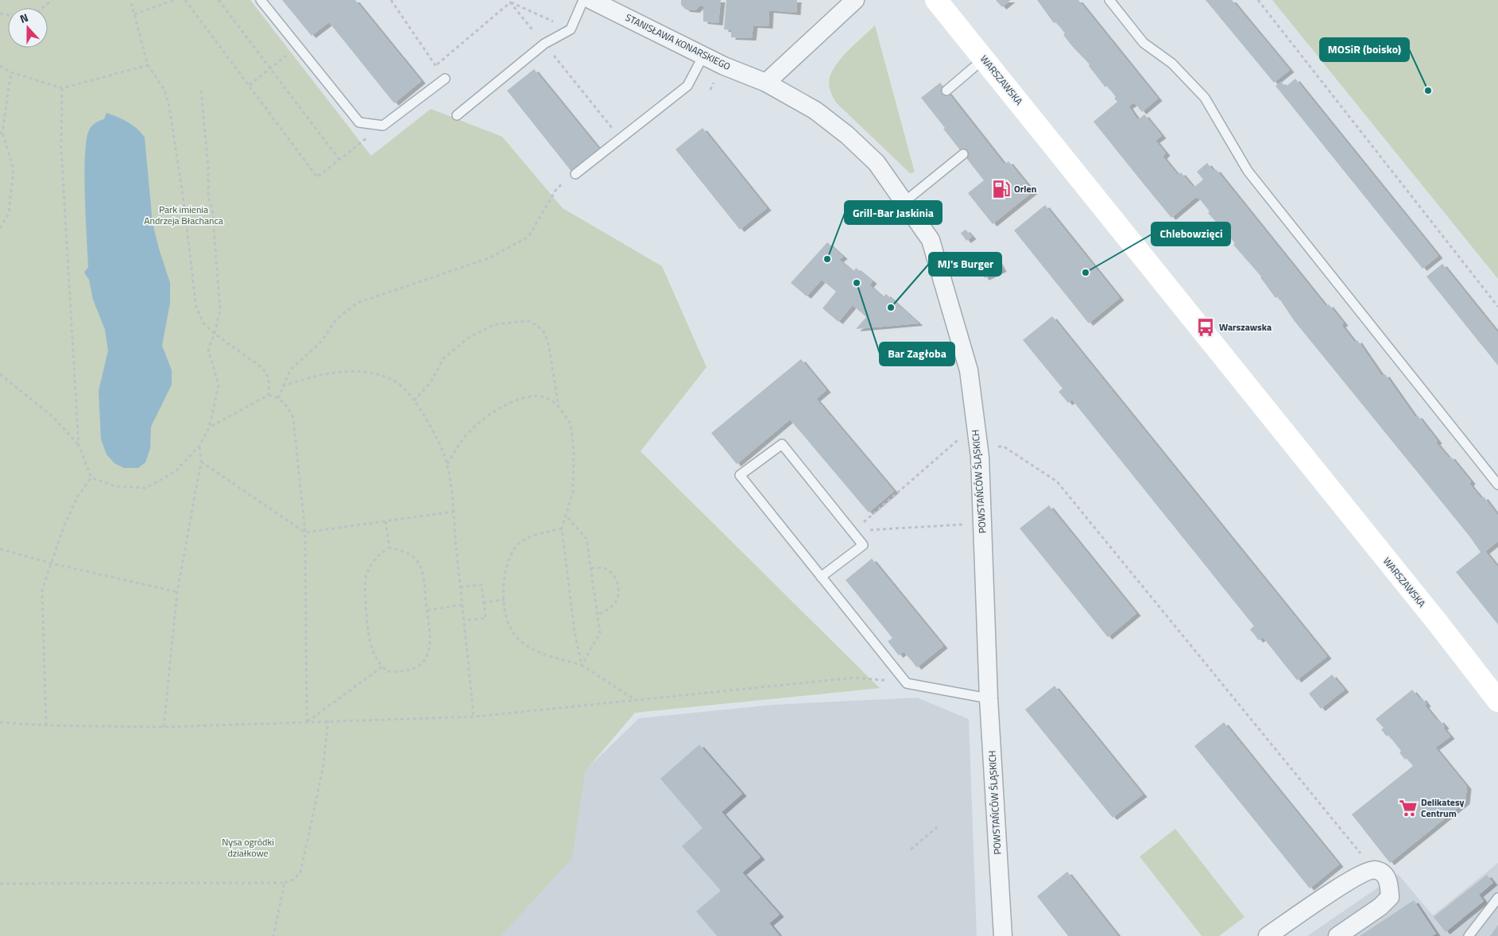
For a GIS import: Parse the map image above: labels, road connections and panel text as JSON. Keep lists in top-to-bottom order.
{
  "streets": {
    "main road": ["WARSZAWSKA"],
    "street": ["STANISŁAWA KONARSKIEGO", "POWSTAŃCÓW ŚLĄSKICH"]
  },
  "crossings": [
    ["STANISŁAWA KONARSKIEGO", "POWSTAŃCÓW ŚLĄSKICH"]
  ],
  "parks": ["Park imienia Andrzeja Błachanca", "Nysa ogródki działkowe"],
  "places": {
    "other": [
      "MOSiR (boisko)",
      "Grill-Bar Jaskinia",
      "Chlebowzięci",
      "Bar Zagłoba",
      "MJ's Burger"
    ],
    "fuel station": ["Orlen"],
    "bus stop": ["Warszawska"],
    "supermarket": ["Delikatesy Centrum"]
  },
  "north": "top"
}
